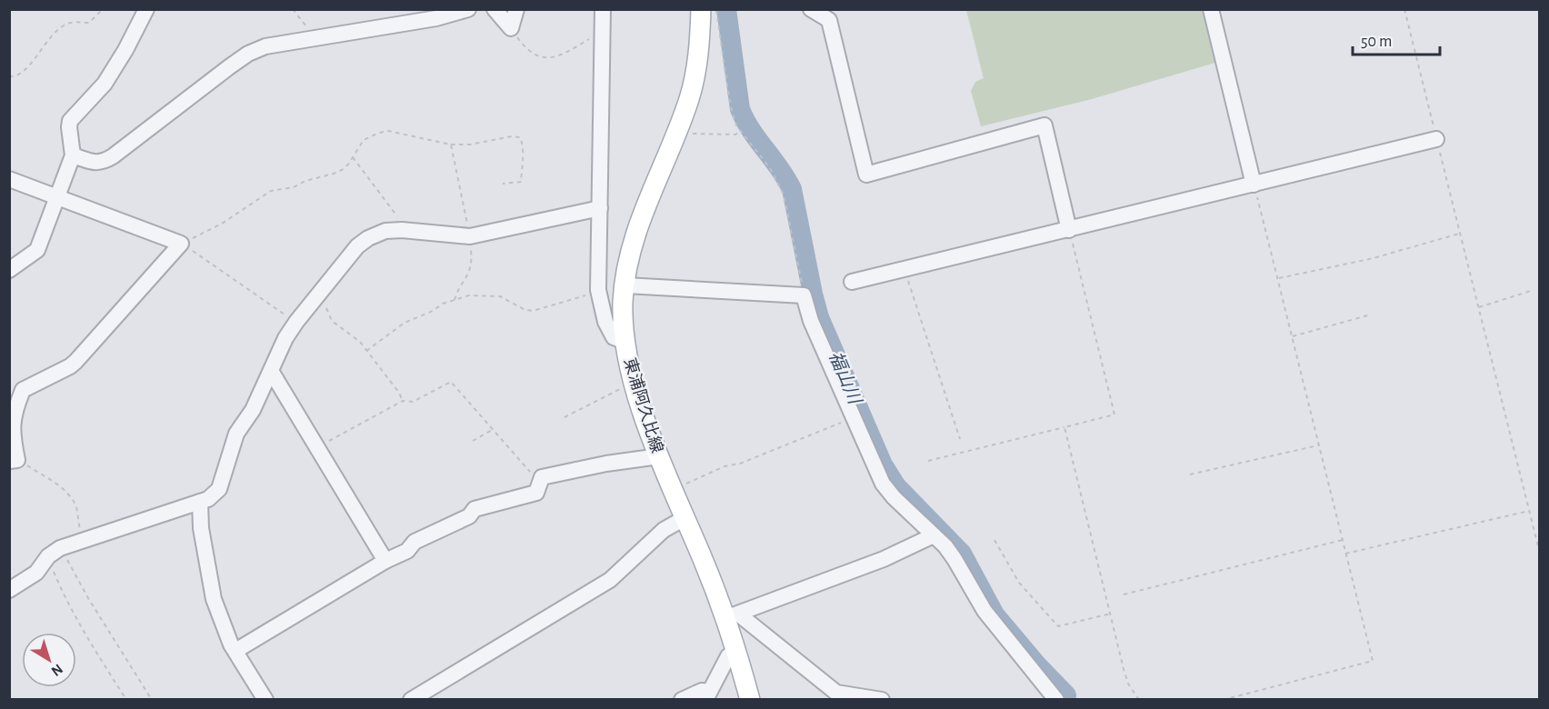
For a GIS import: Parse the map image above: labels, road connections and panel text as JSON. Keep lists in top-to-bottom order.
{
  "streets": {
    "main road": ["東浦阿久比線"]
  },
  "water": ["福山川"],
  "scale_bar": "50 m",
  "north": "bottom right"
}
